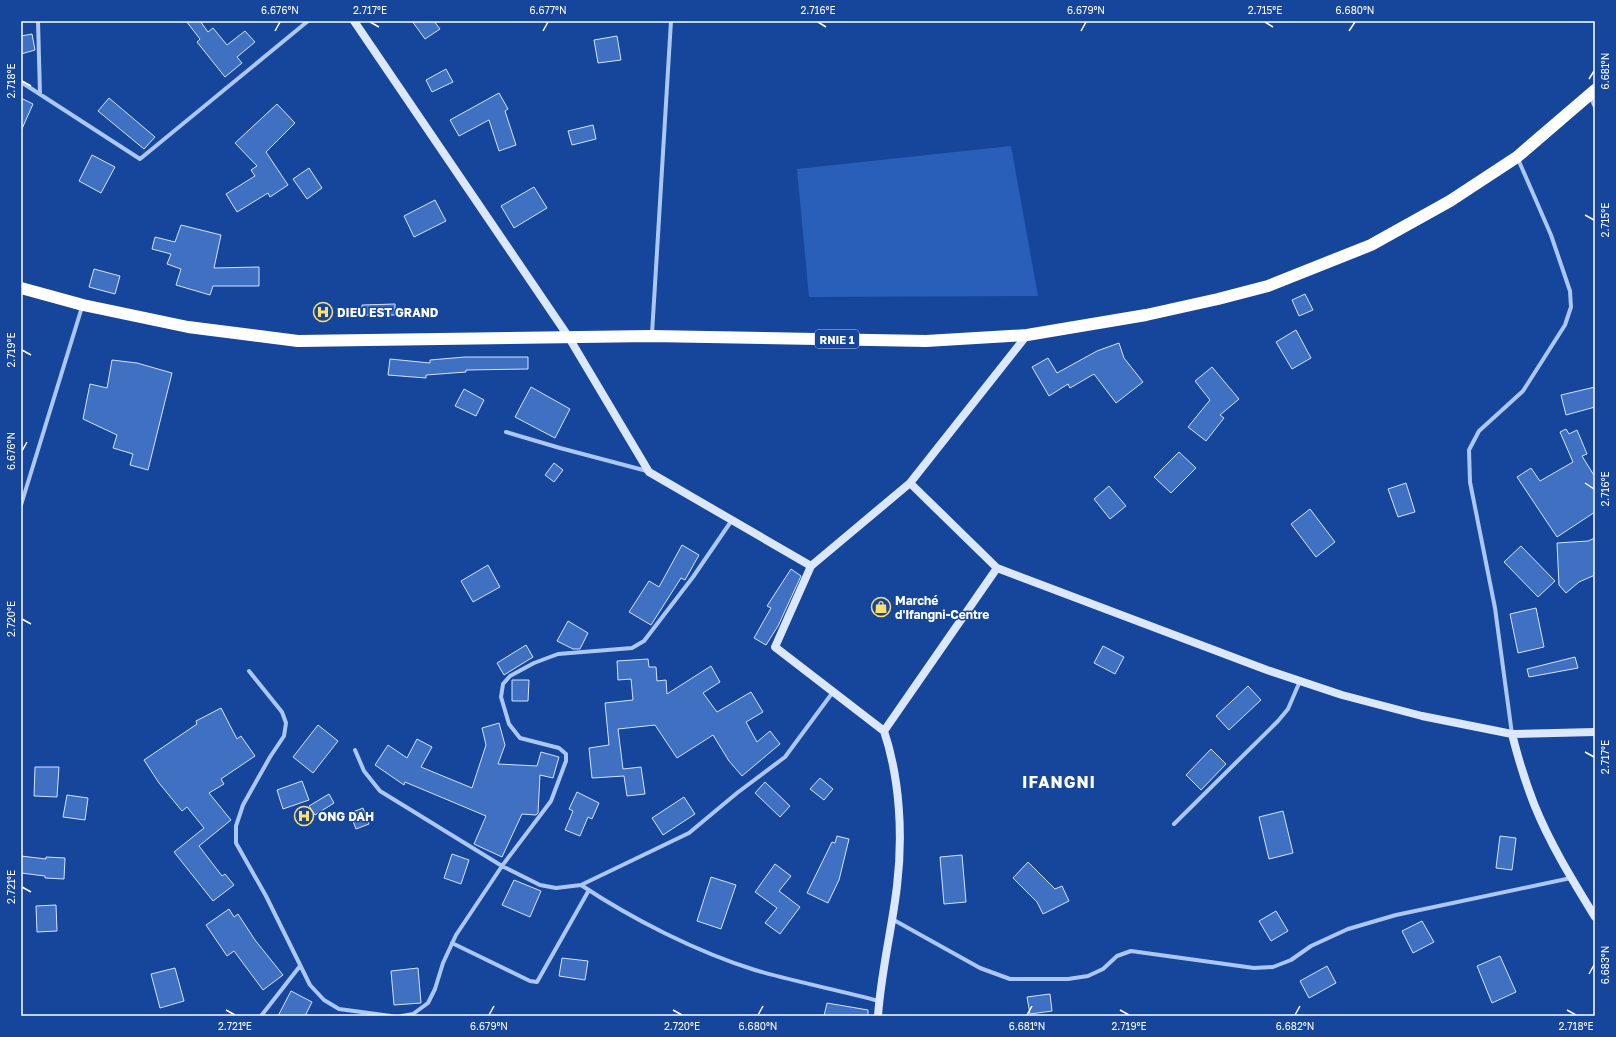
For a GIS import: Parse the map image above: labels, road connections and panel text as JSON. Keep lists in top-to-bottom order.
{
  "streets": {
    "highway": ["RNIE 1"]
  },
  "districts": ["IFANGNI"],
  "places": {
    "hospital": ["DIEU EST GRAND", "ONG DAH"],
    "shop": ["Marché d'Ifangni-Centre"]
  },
  "coordinates": [
    "6.676°N",
    "2.717°E",
    "6.677°N",
    "2.716°E",
    "6.679°N",
    "2.715°E",
    "6.680°N",
    "6.681°N",
    "2.718°E",
    "2.719°E",
    "2.720°E",
    "2.721°E",
    "6.683°N",
    "6.682°N"
  ]
}
